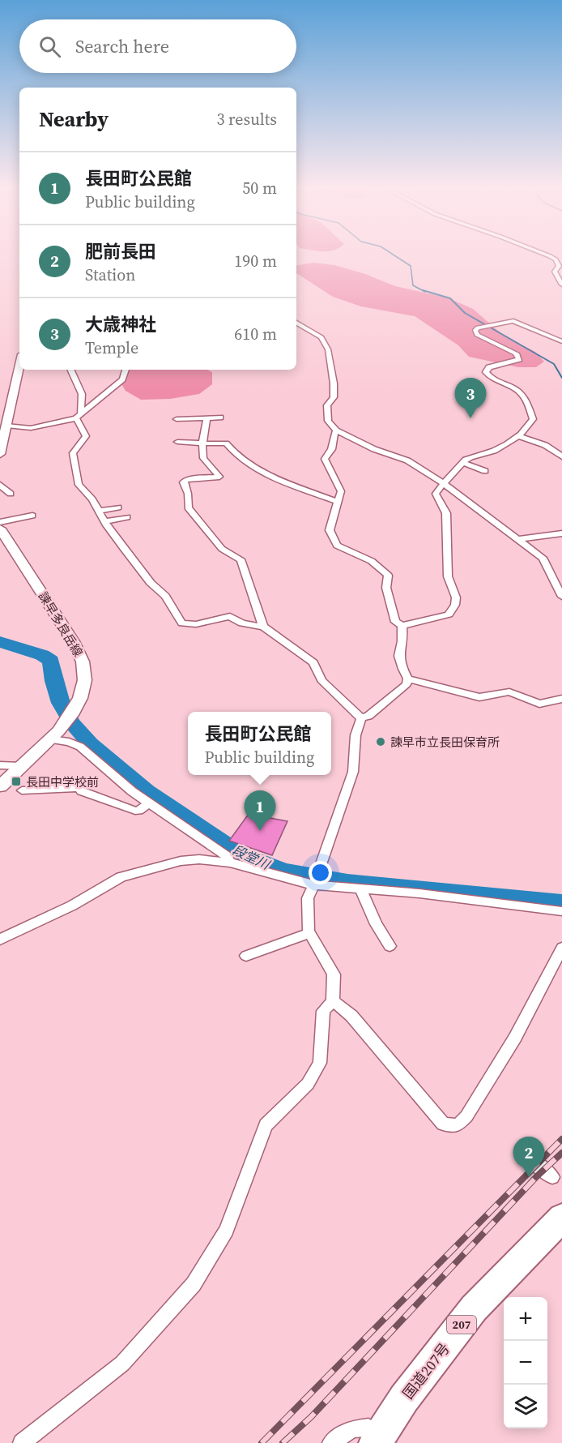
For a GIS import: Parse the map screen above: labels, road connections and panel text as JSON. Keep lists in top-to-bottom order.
{
  "streets": {
    "highway": ["207", "国道207号"],
    "main road": ["諫早多良岳線"]
  },
  "water": ["段堂川"],
  "places": {
    "other": ["諫早市立長田保育所"],
    "transit": ["長田中学校前"]
  },
  "page": {
    "search": "Search here",
    "heading": ["Nearby", "3 results"],
    "list": [
      {
        "mark": "1",
        "name": "長田町公民館",
        "note": "Public building",
        "value": "50 m"
      },
      {
        "mark": "2",
        "name": "肥前長田",
        "note": "Station",
        "value": "190 m"
      },
      {
        "mark": "3",
        "name": "大歳神社",
        "note": "Temple",
        "value": "610 m"
      }
    ],
    "pins": ["3", "1", "2"],
    "popup": ["長田町公民館", "Public building"],
    "map_buttons": ["+", "−"]
  }
}
